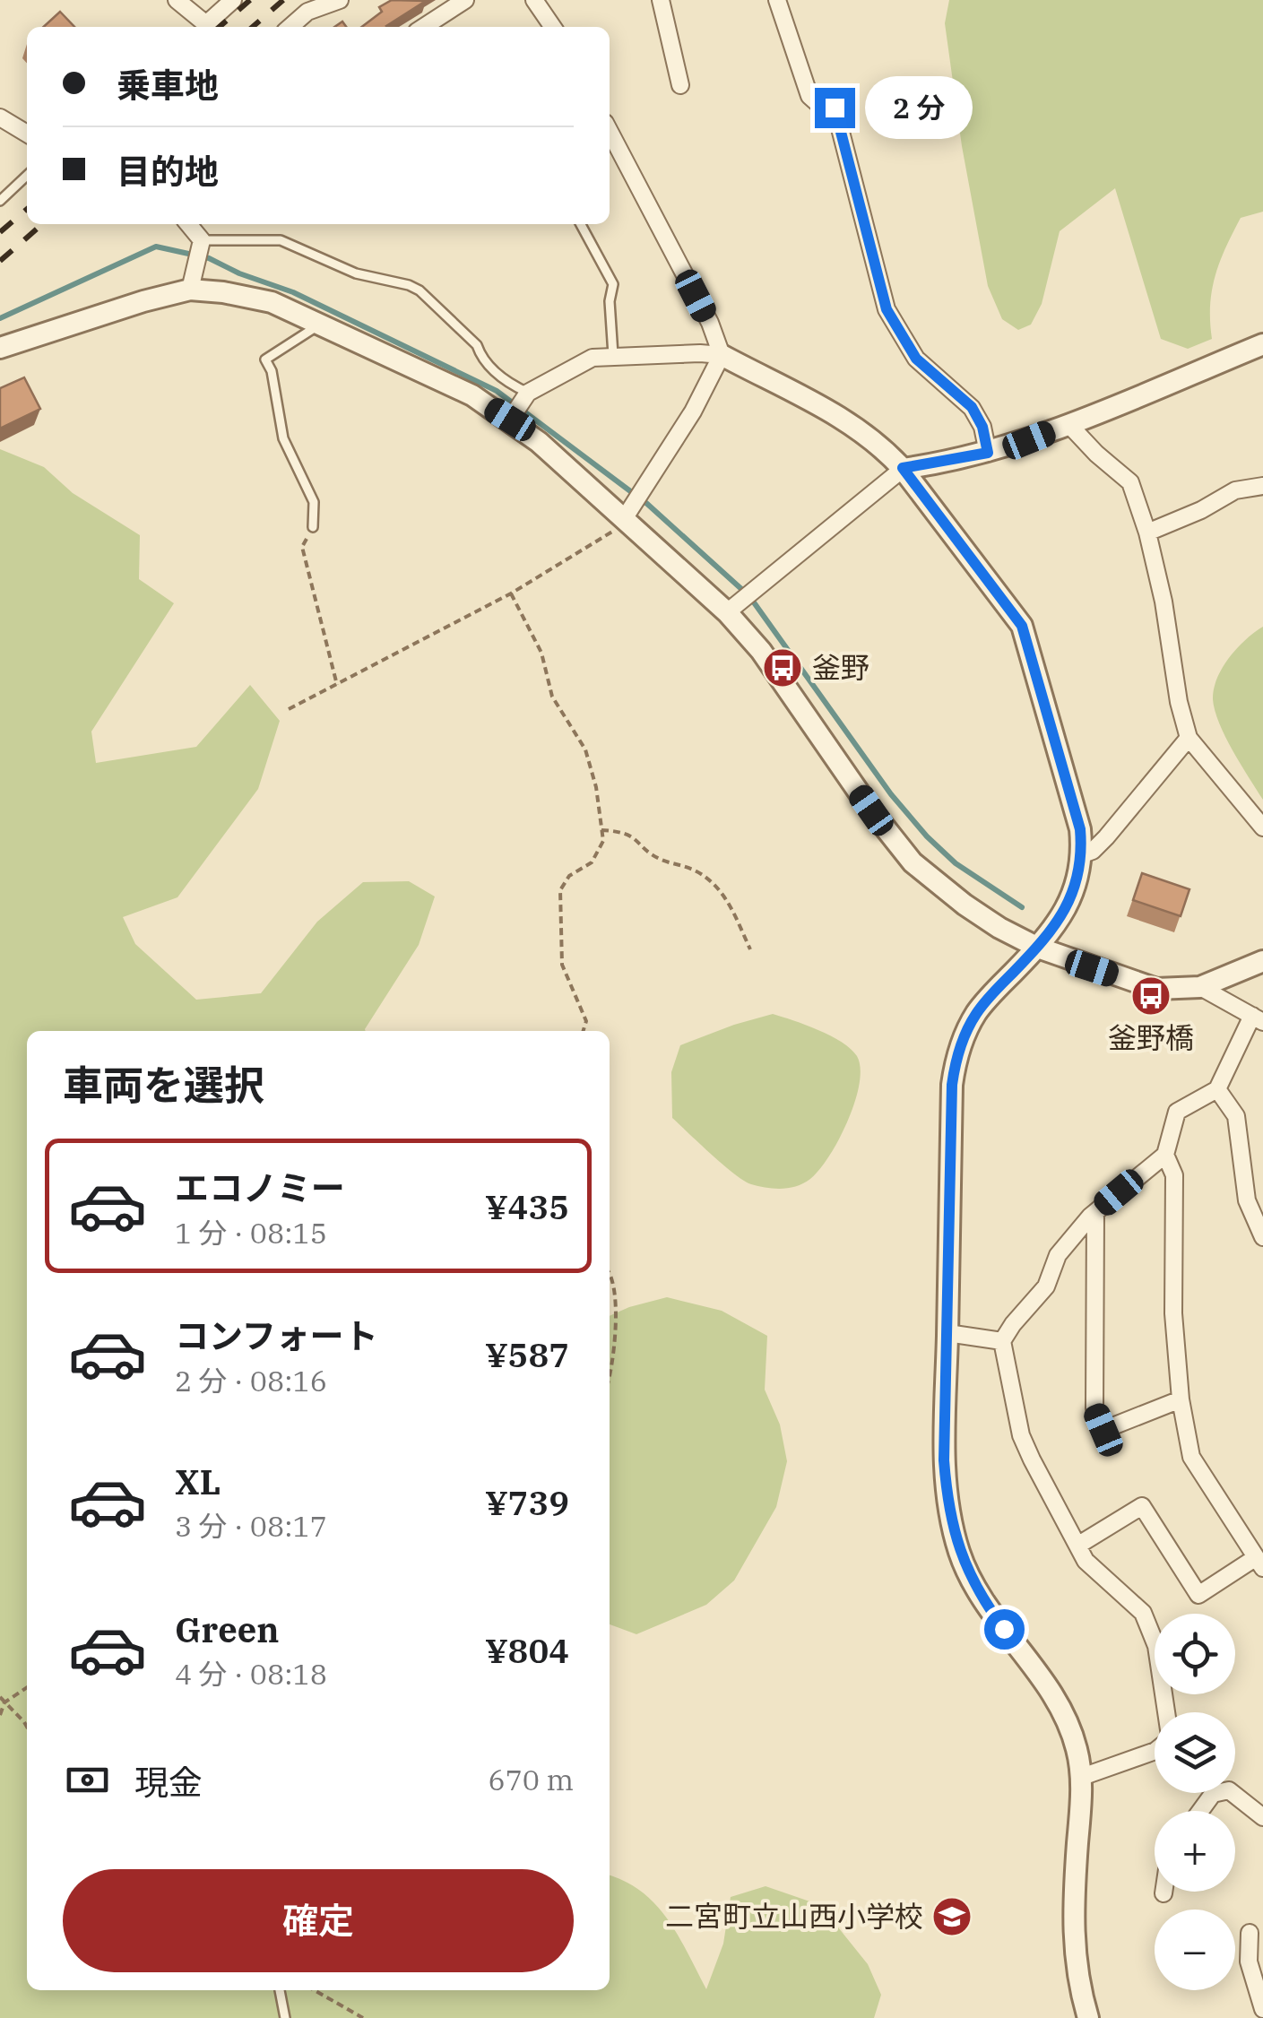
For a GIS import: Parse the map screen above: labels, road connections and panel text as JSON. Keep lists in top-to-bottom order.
{
  "places": {
    "bus stop": ["釜野", "釜野橋"],
    "school or university": ["二宮町立山西小学校"]
  },
  "page": {
    "banner": ["乗車地", "目的地"],
    "bubble": "2 分",
    "heading": "車両を選択",
    "list": [
      {
        "name": "エコノミー",
        "note": "1 分 · 08:15",
        "value": "¥435"
      },
      {
        "name": "コンフォート",
        "note": "2 分 · 08:16",
        "value": "¥587"
      },
      {
        "name": "XL",
        "note": "3 分 · 08:17",
        "value": "¥739"
      },
      {
        "name": "Green",
        "note": "4 分 · 08:18",
        "value": "¥804"
      }
    ],
    "map_buttons": ["+", "−"],
    "pay": ["現金", "670 m"],
    "buttons": "確定"
  }
}
